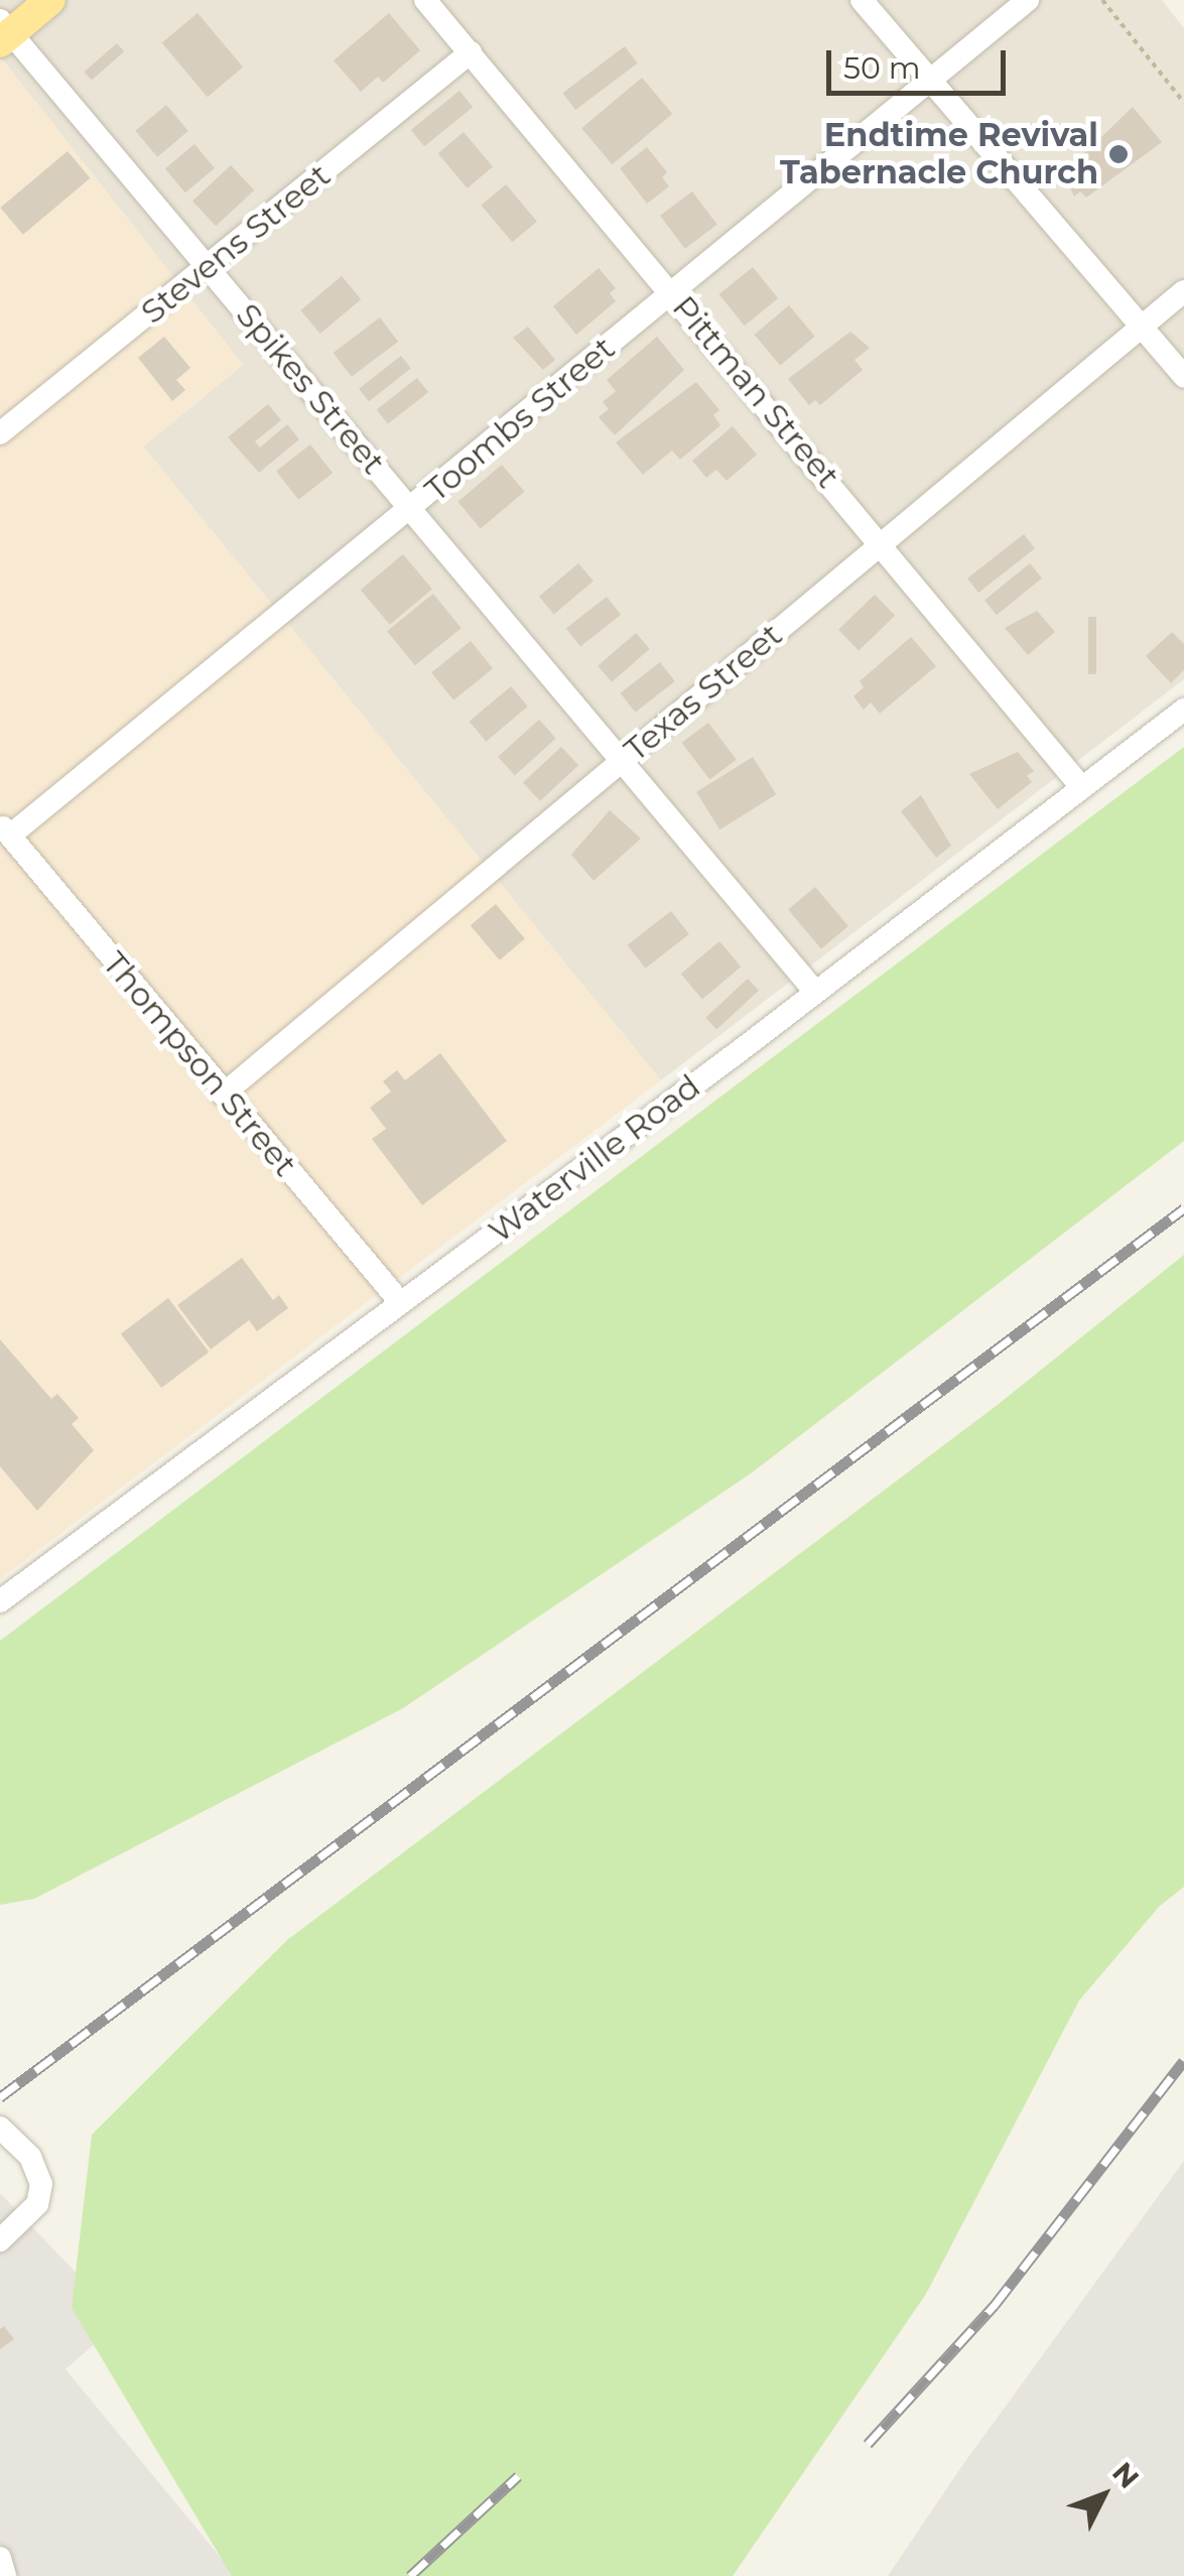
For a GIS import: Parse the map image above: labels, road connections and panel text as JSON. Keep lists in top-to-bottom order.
{
  "streets": {
    "street": [
      "Stevens Street",
      "Spikes Street",
      "Pittman Street",
      "Toombs Street",
      "Texas Street",
      "Thompson Street",
      "Waterville Road"
    ]
  },
  "crossings": [
    ["Stevens Street", "Spikes Street"],
    ["Stevens Street", "Pittman Street"],
    ["Spikes Street", "Toombs Street"],
    ["Spikes Street", "Texas Street"],
    ["Spikes Street", "Waterville Road"],
    ["Pittman Street", "Toombs Street"],
    ["Pittman Street", "Texas Street"],
    ["Pittman Street", "Waterville Road"],
    ["Toombs Street", "Thompson Street"],
    ["Texas Street", "Thompson Street"],
    ["Thompson Street", "Waterville Road"]
  ],
  "places": ["Endtime Revival Tabernacle Church"],
  "scale_bar": "50 m",
  "north": "top right"
}
